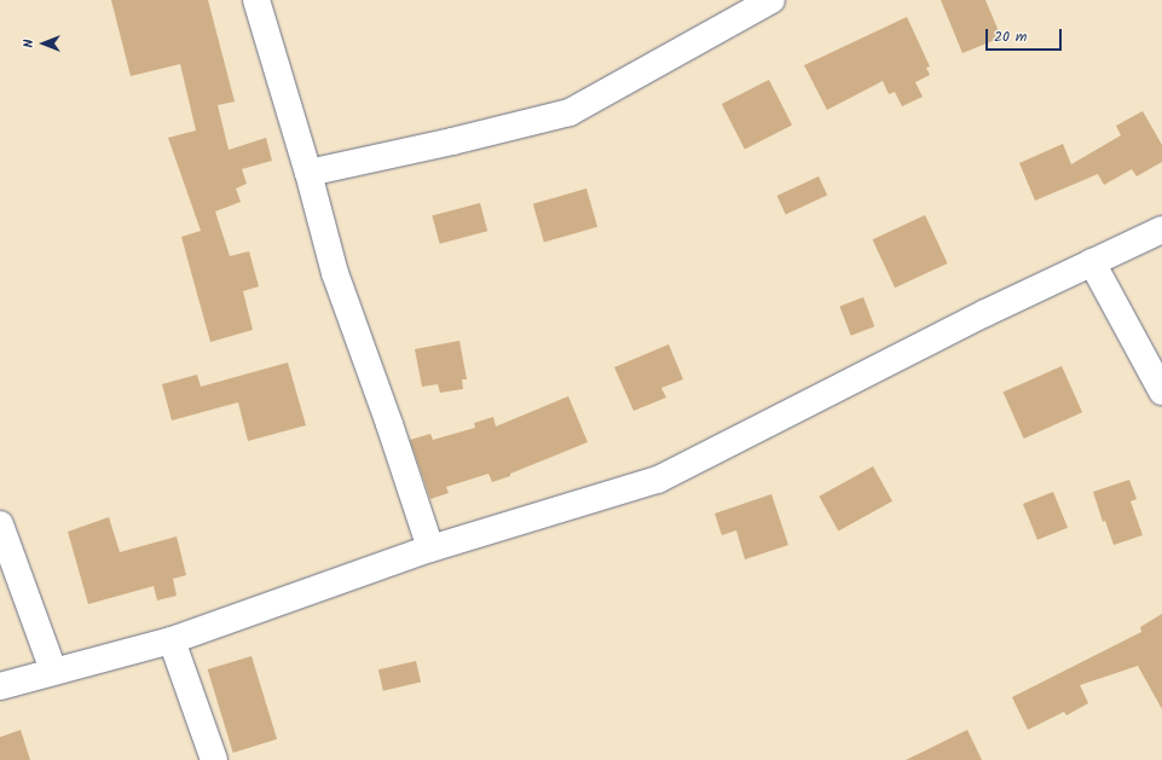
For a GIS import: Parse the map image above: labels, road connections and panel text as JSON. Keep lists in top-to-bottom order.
{
  "scale_bar": "20 m",
  "north": "left"
}
